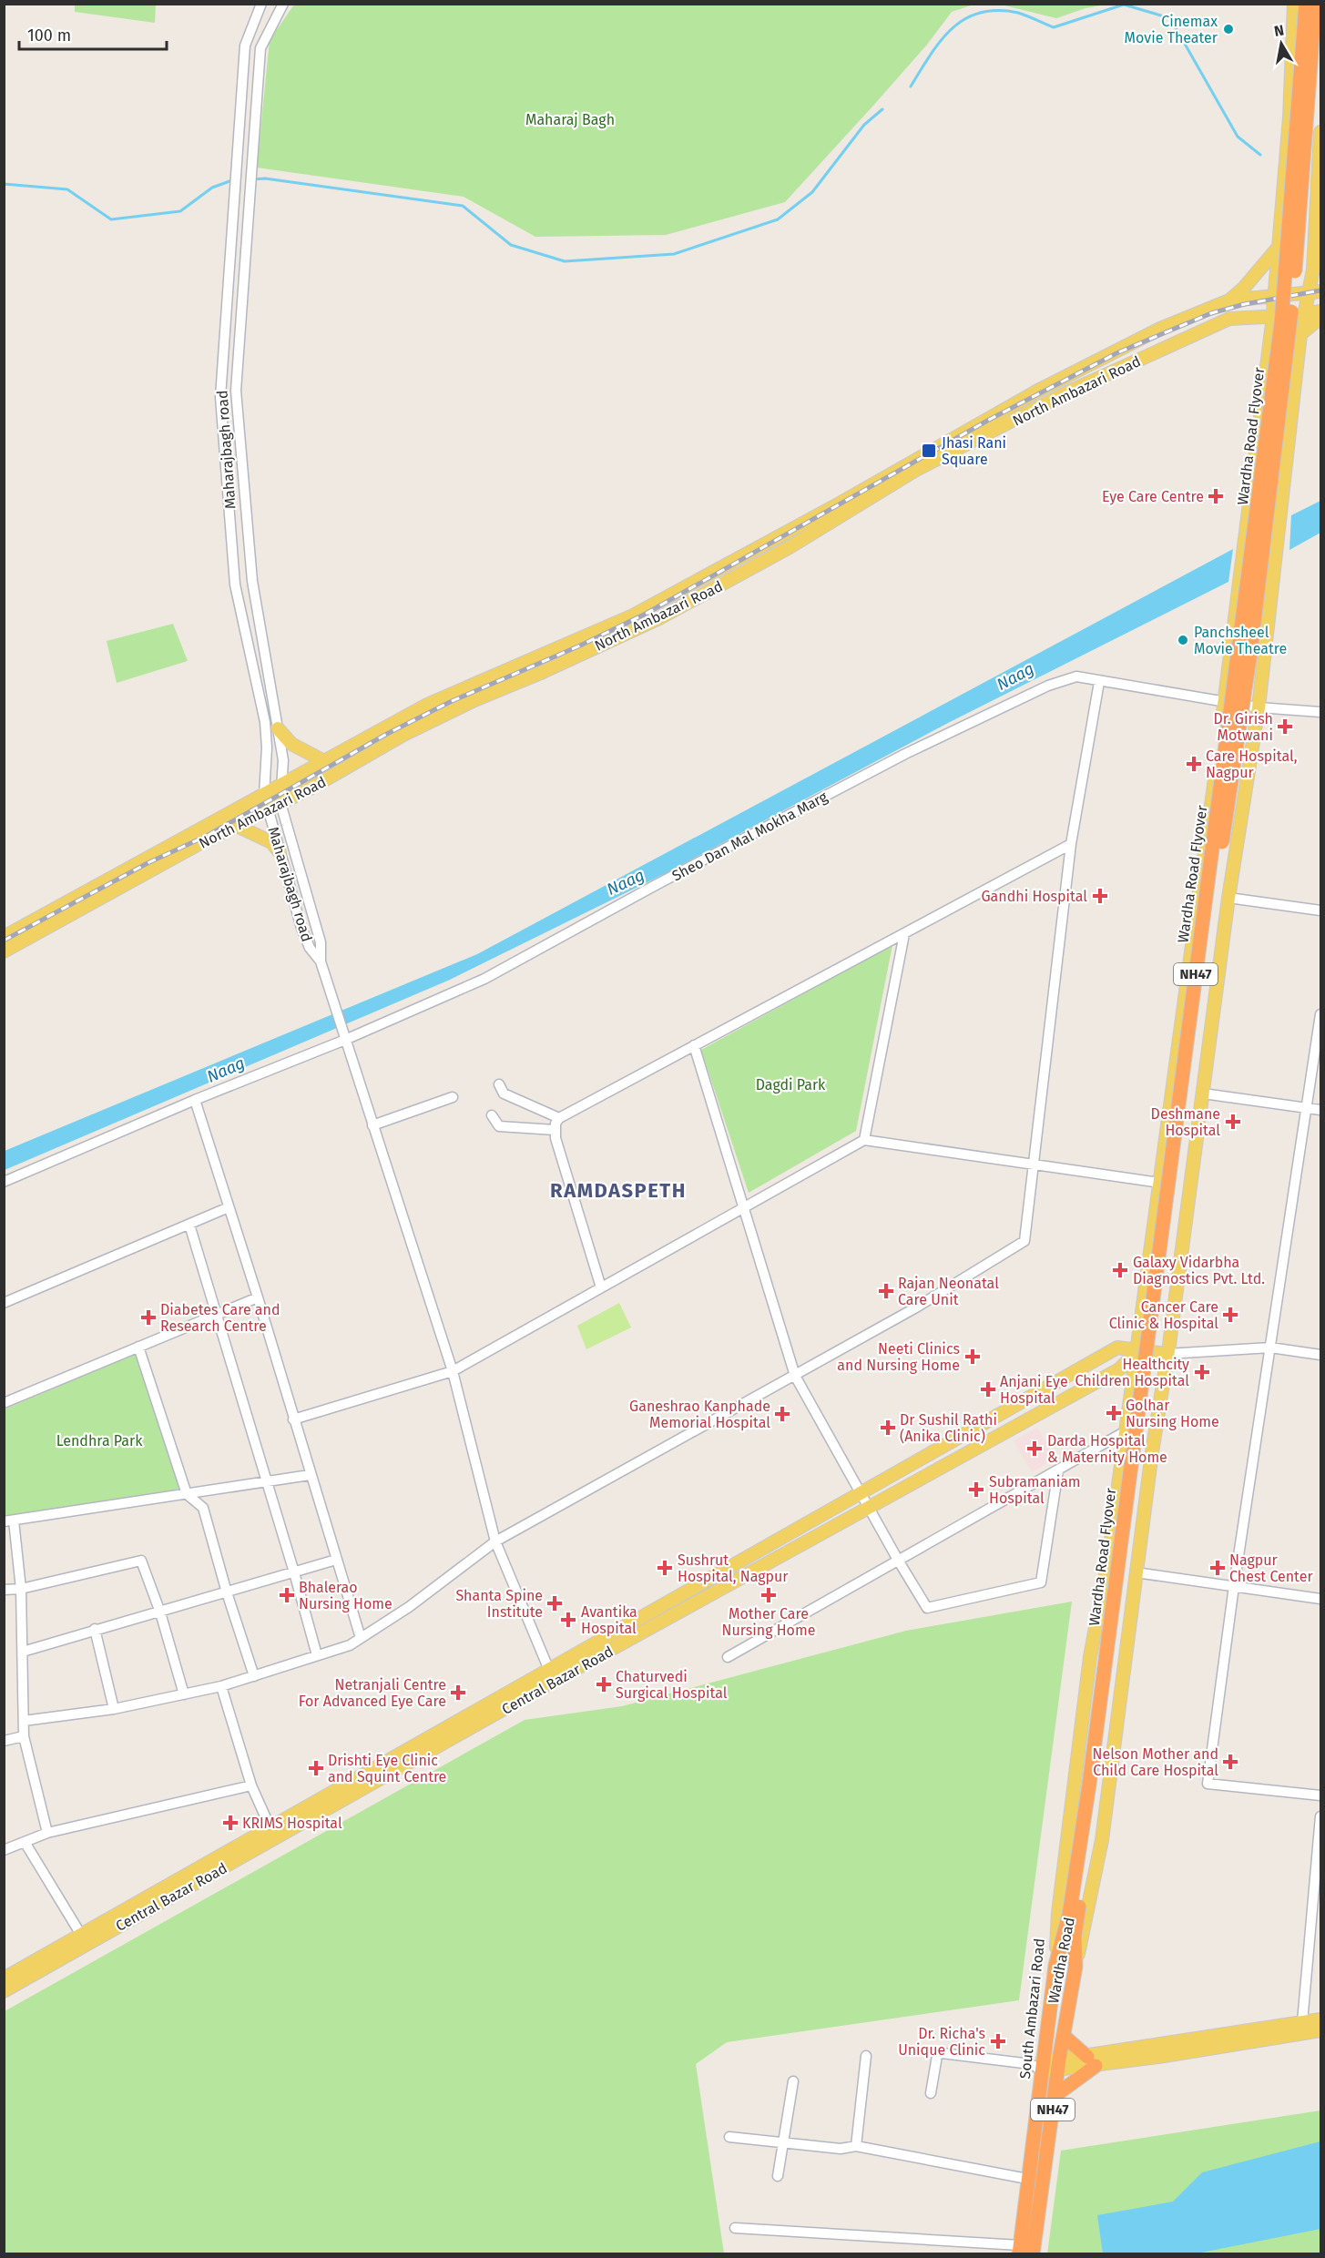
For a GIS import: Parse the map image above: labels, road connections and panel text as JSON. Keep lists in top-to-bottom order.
{
  "streets": {
    "highway": [
      "Wardha Road Flyover",
      "NH47",
      "Wardha Road",
      "South Ambazari Road"
    ],
    "main road": ["North Ambazari Road", "Central Bazar Road"],
    "street": ["Maharajbagh road", "Sheo Dan Mal Mokha Marg"]
  },
  "crossings": [
    ["North Ambazari Road", "Maharajbagh road"],
    ["North Ambazari Road", "Wardha Road"],
    ["North Ambazari Road", "South Ambazari Road"],
    ["Wardha Road Flyover", "NH47"],
    ["Sheo Dan Mal Mokha Marg", "Wardha Road"],
    ["Sheo Dan Mal Mokha Marg", "South Ambazari Road"],
    ["NH47", "Wardha Road"],
    ["NH47", "South Ambazari Road"],
    ["Central Bazar Road", "Wardha Road"],
    ["Central Bazar Road", "South Ambazari Road"]
  ],
  "districts": ["RAMDASPETH"],
  "water": ["Naag"],
  "parks": ["Maharaj Bagh", "Dagdi Park", "Lendhra Park"],
  "places": {
    "other": ["Cinemax Movie Theater", "Panchsheel Movie Theatre"],
    "transit": ["Jhasi Rani Square"],
    "health": [
      "Eye Care Centre",
      "Dr. Girish Motwani",
      "Care Hospital, Nagpur",
      "Gandhi Hospital",
      "Deshmane Hospital",
      "Galaxy Vidarbha Diagnostics Pvt. Ltd.",
      "Rajan Neonatal Care Unit",
      "Cancer Care Clinic & Hospital",
      "Diabetes Care and Research Centre",
      "Neeti Clinics and Nursing Home",
      "Healthcity Children Hospital",
      "Anjani Eye Hospital",
      "Golhar Nursing Home",
      "Ganeshrao Kanphade Memorial Hospital",
      "Dr Sushil Rathi (Anika Clinic)",
      "Darda Hospital & Maternity Home",
      "Subramaniam Hospital",
      "Sushrut Hospital, Nagpur",
      "Nagpur Chest Center",
      "Bhalerao Nursing Home",
      "Mother Care Nursing Home",
      "Shanta Spine Institute",
      "Avantika Hospital",
      "Chaturvedi Surgical Hospital",
      "Netranjali Centre For Advanced Eye Care",
      "Nelson Mother and Child Care Hospital",
      "Drishti Eye Clinic and Squint Centre",
      "KRIMS Hospital",
      "Dr. Richa's Unique Clinic"
    ]
  },
  "scale_bar": "100 m",
  "north": "top"
}
